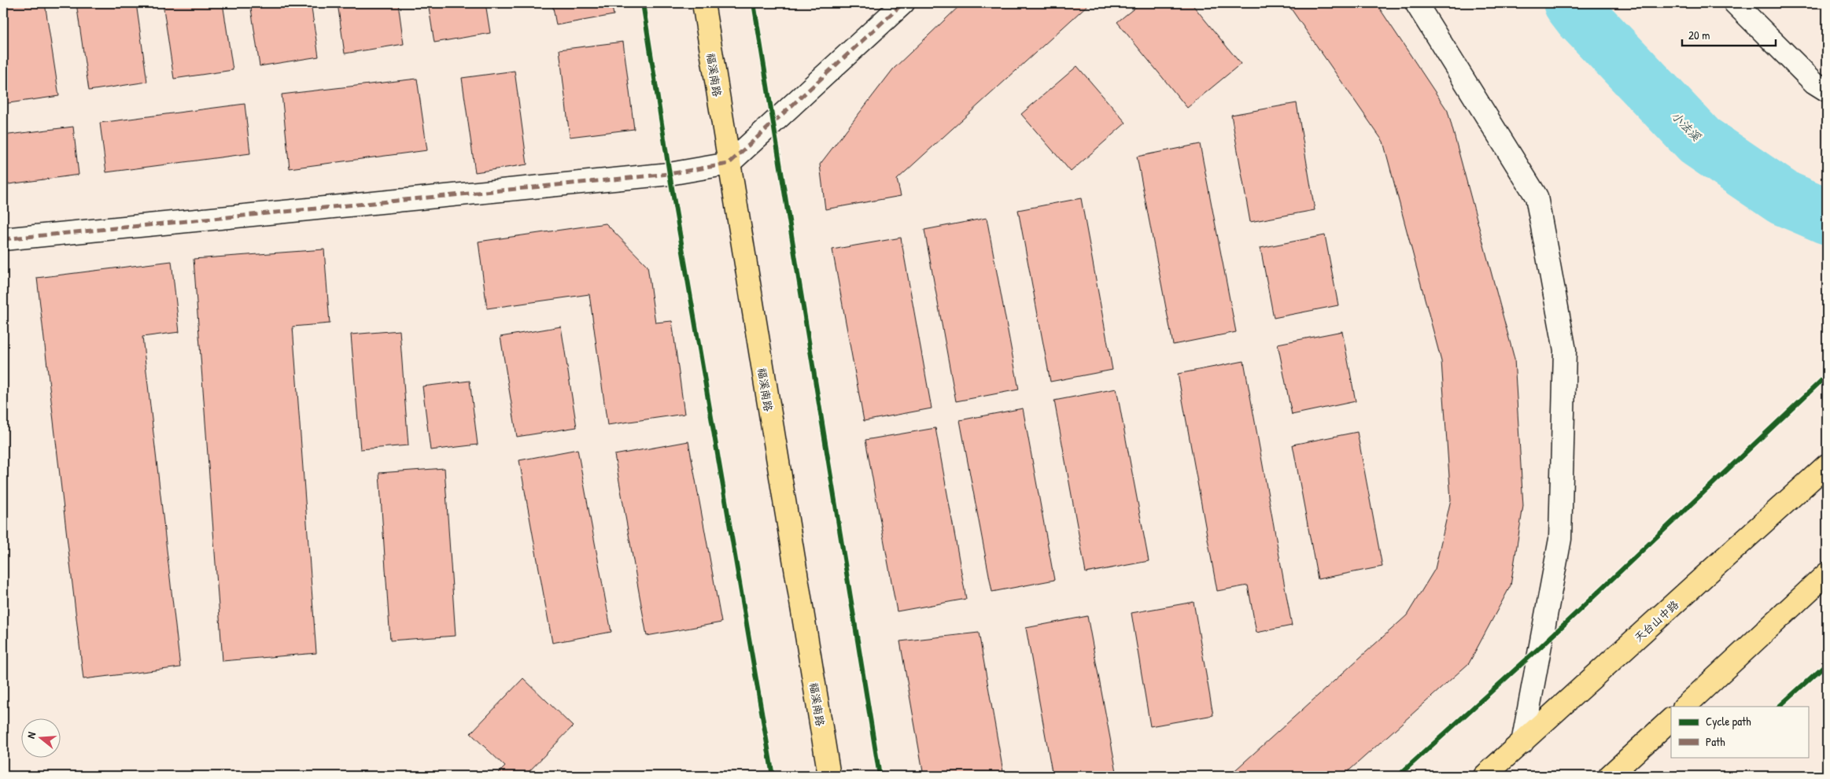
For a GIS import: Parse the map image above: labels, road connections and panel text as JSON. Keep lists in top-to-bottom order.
{
  "streets": {
    "main road": ["福溪南路", "天台山中路"]
  },
  "water": ["小法溪"],
  "legend": ["Cycle path", "Path"],
  "scale_bar": "20 m",
  "north": "left"
}
